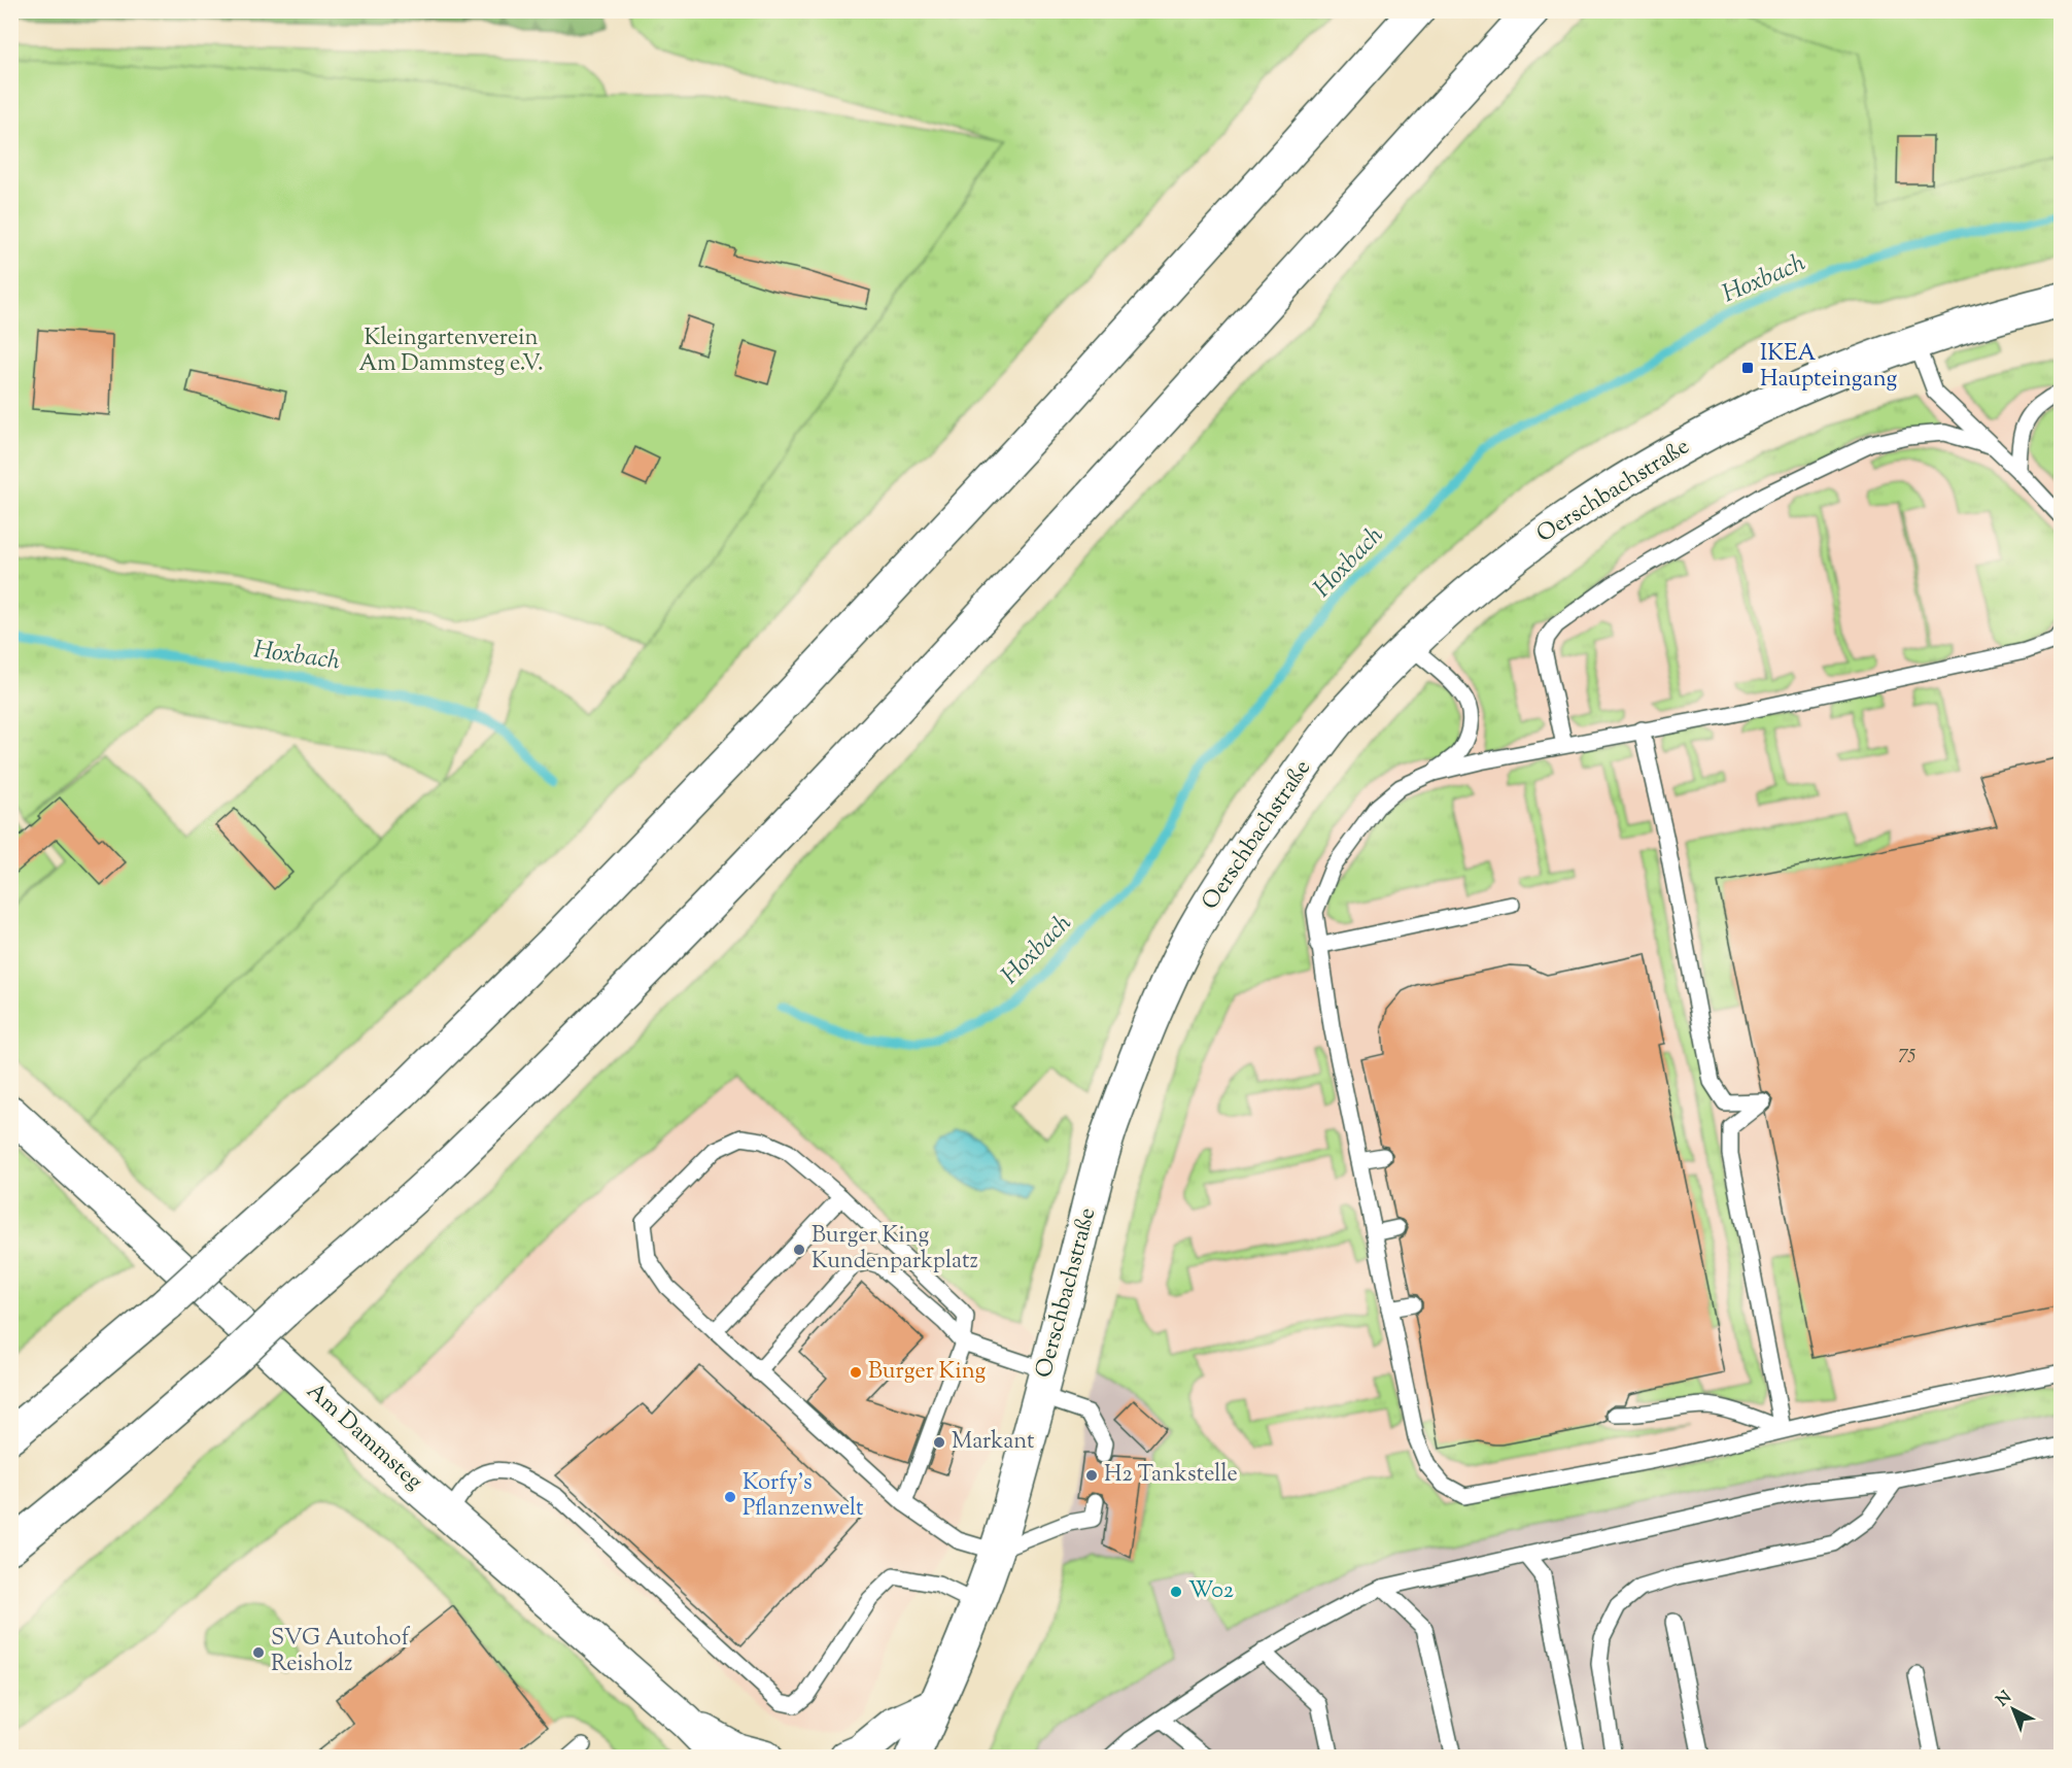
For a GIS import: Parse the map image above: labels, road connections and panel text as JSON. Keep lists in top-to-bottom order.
{
  "streets": {
    "main road": ["Oerschbachstraße", "Am Dammsteg"]
  },
  "water": ["Hoxbach"],
  "parks": ["Kleingartenverein Am Dammsteg e.V."],
  "places": {
    "transit": ["IKEA Haupteingang"],
    "other": [
      "Burger King Kundenparkplatz",
      "Burger King",
      "Markant",
      "H2 Tankstelle",
      "Korfy's Pflanzenwelt",
      "W02",
      "SVG Autohof Reisholz"
    ]
  },
  "house_numbers": ["75"],
  "north": "top left"
}
